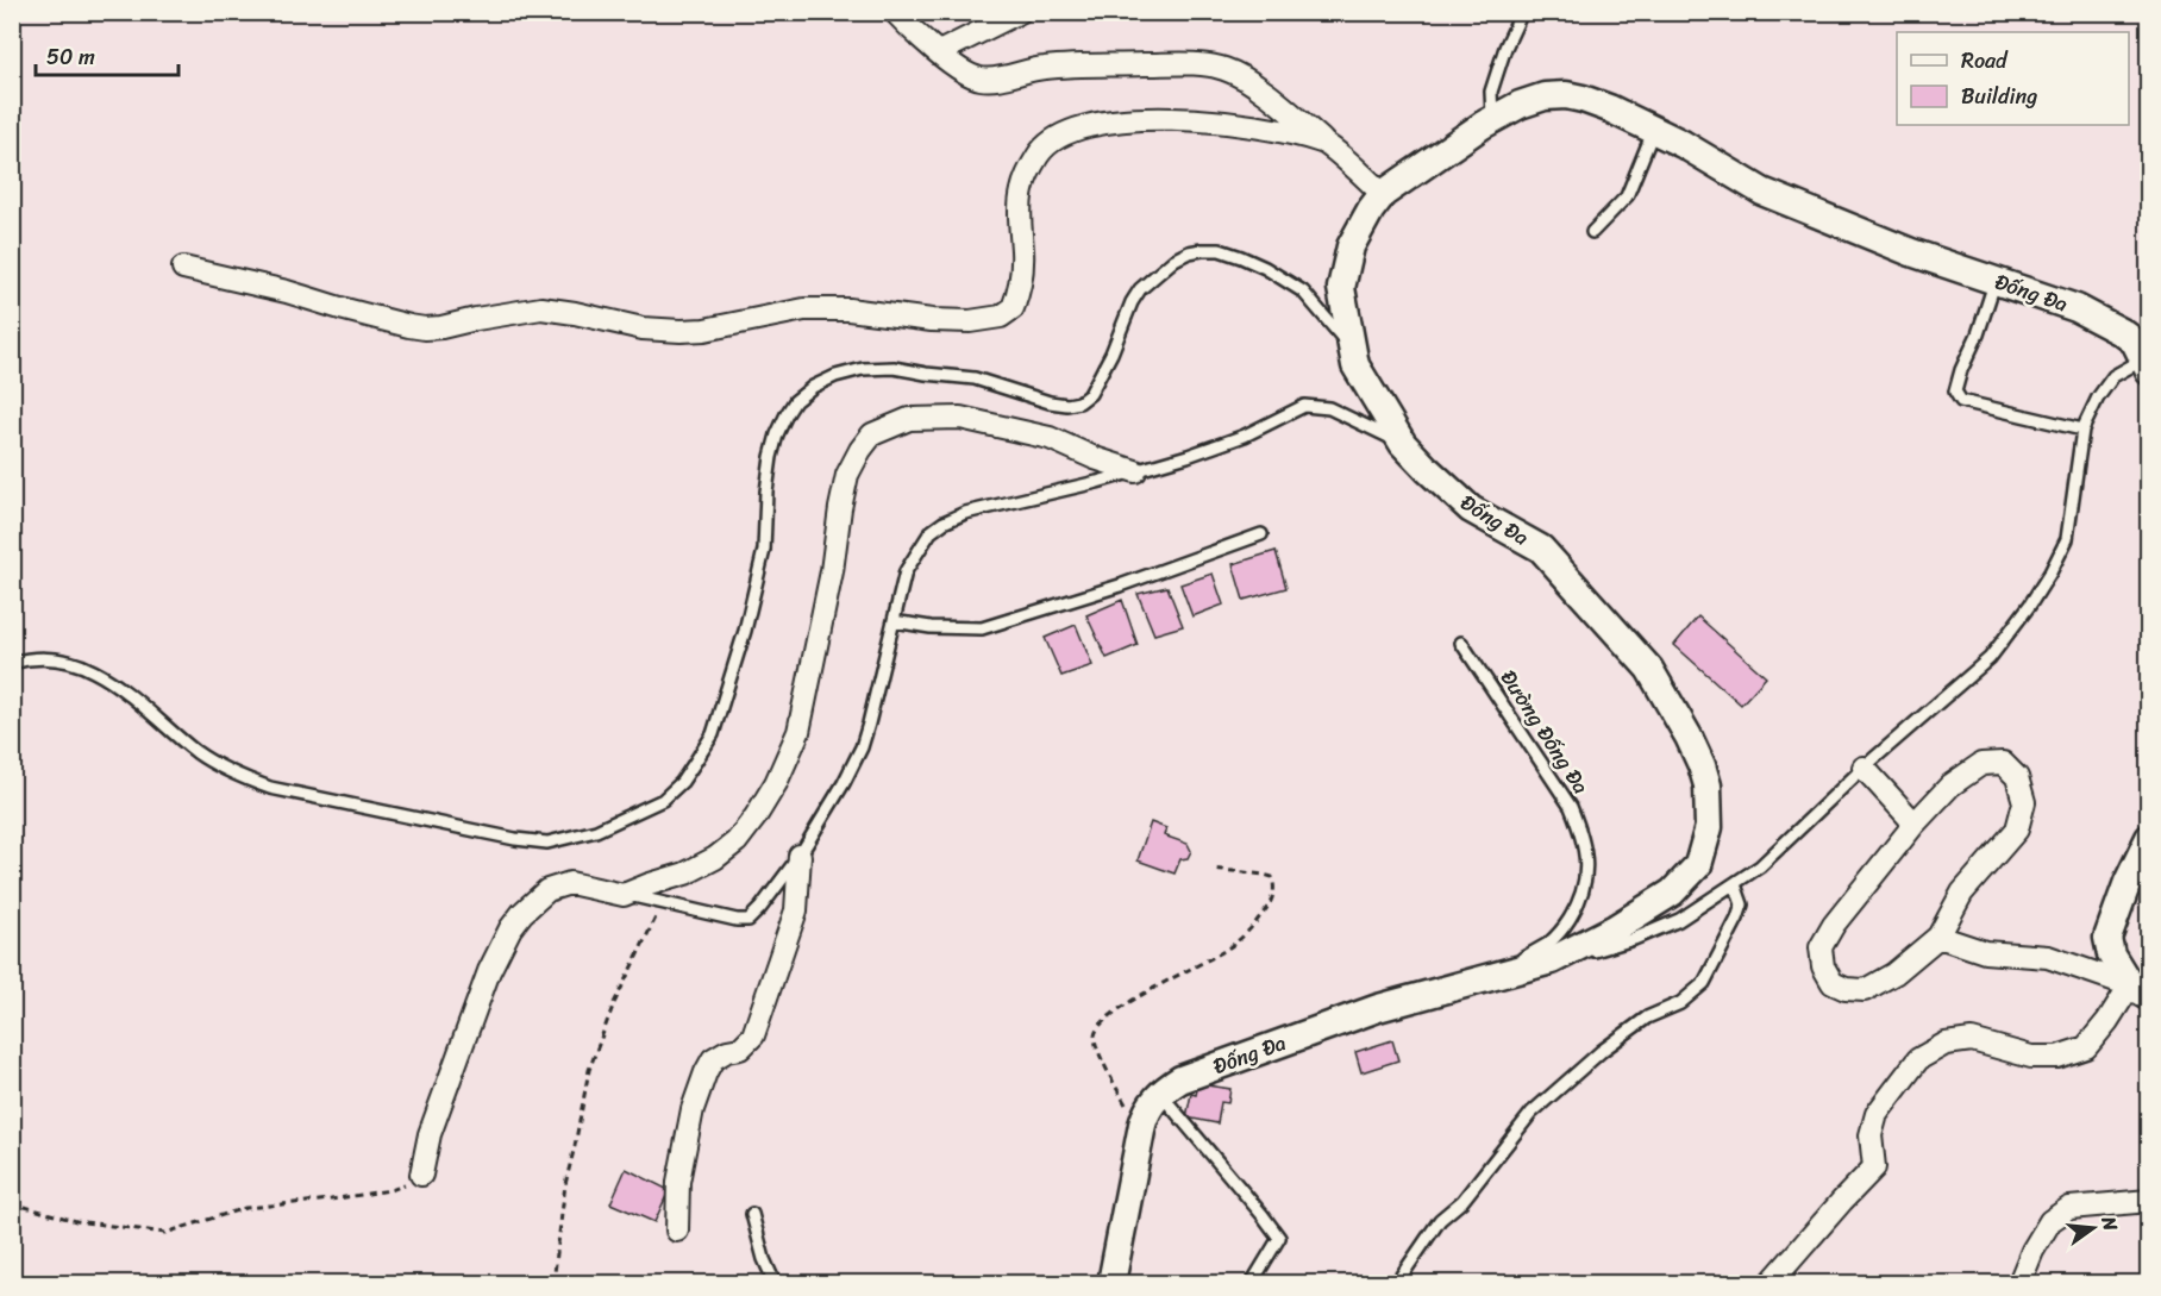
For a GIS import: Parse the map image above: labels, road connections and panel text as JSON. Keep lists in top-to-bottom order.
{
  "streets": {
    "street": ["Đống Đa"],
    "lane": ["Đường Đống Đa"]
  },
  "crossings": [
    ["Đống Đa", "Đường Đống Đa"]
  ],
  "legend": ["Road", "Building"],
  "scale_bar": "50 m",
  "north": "right"
}
